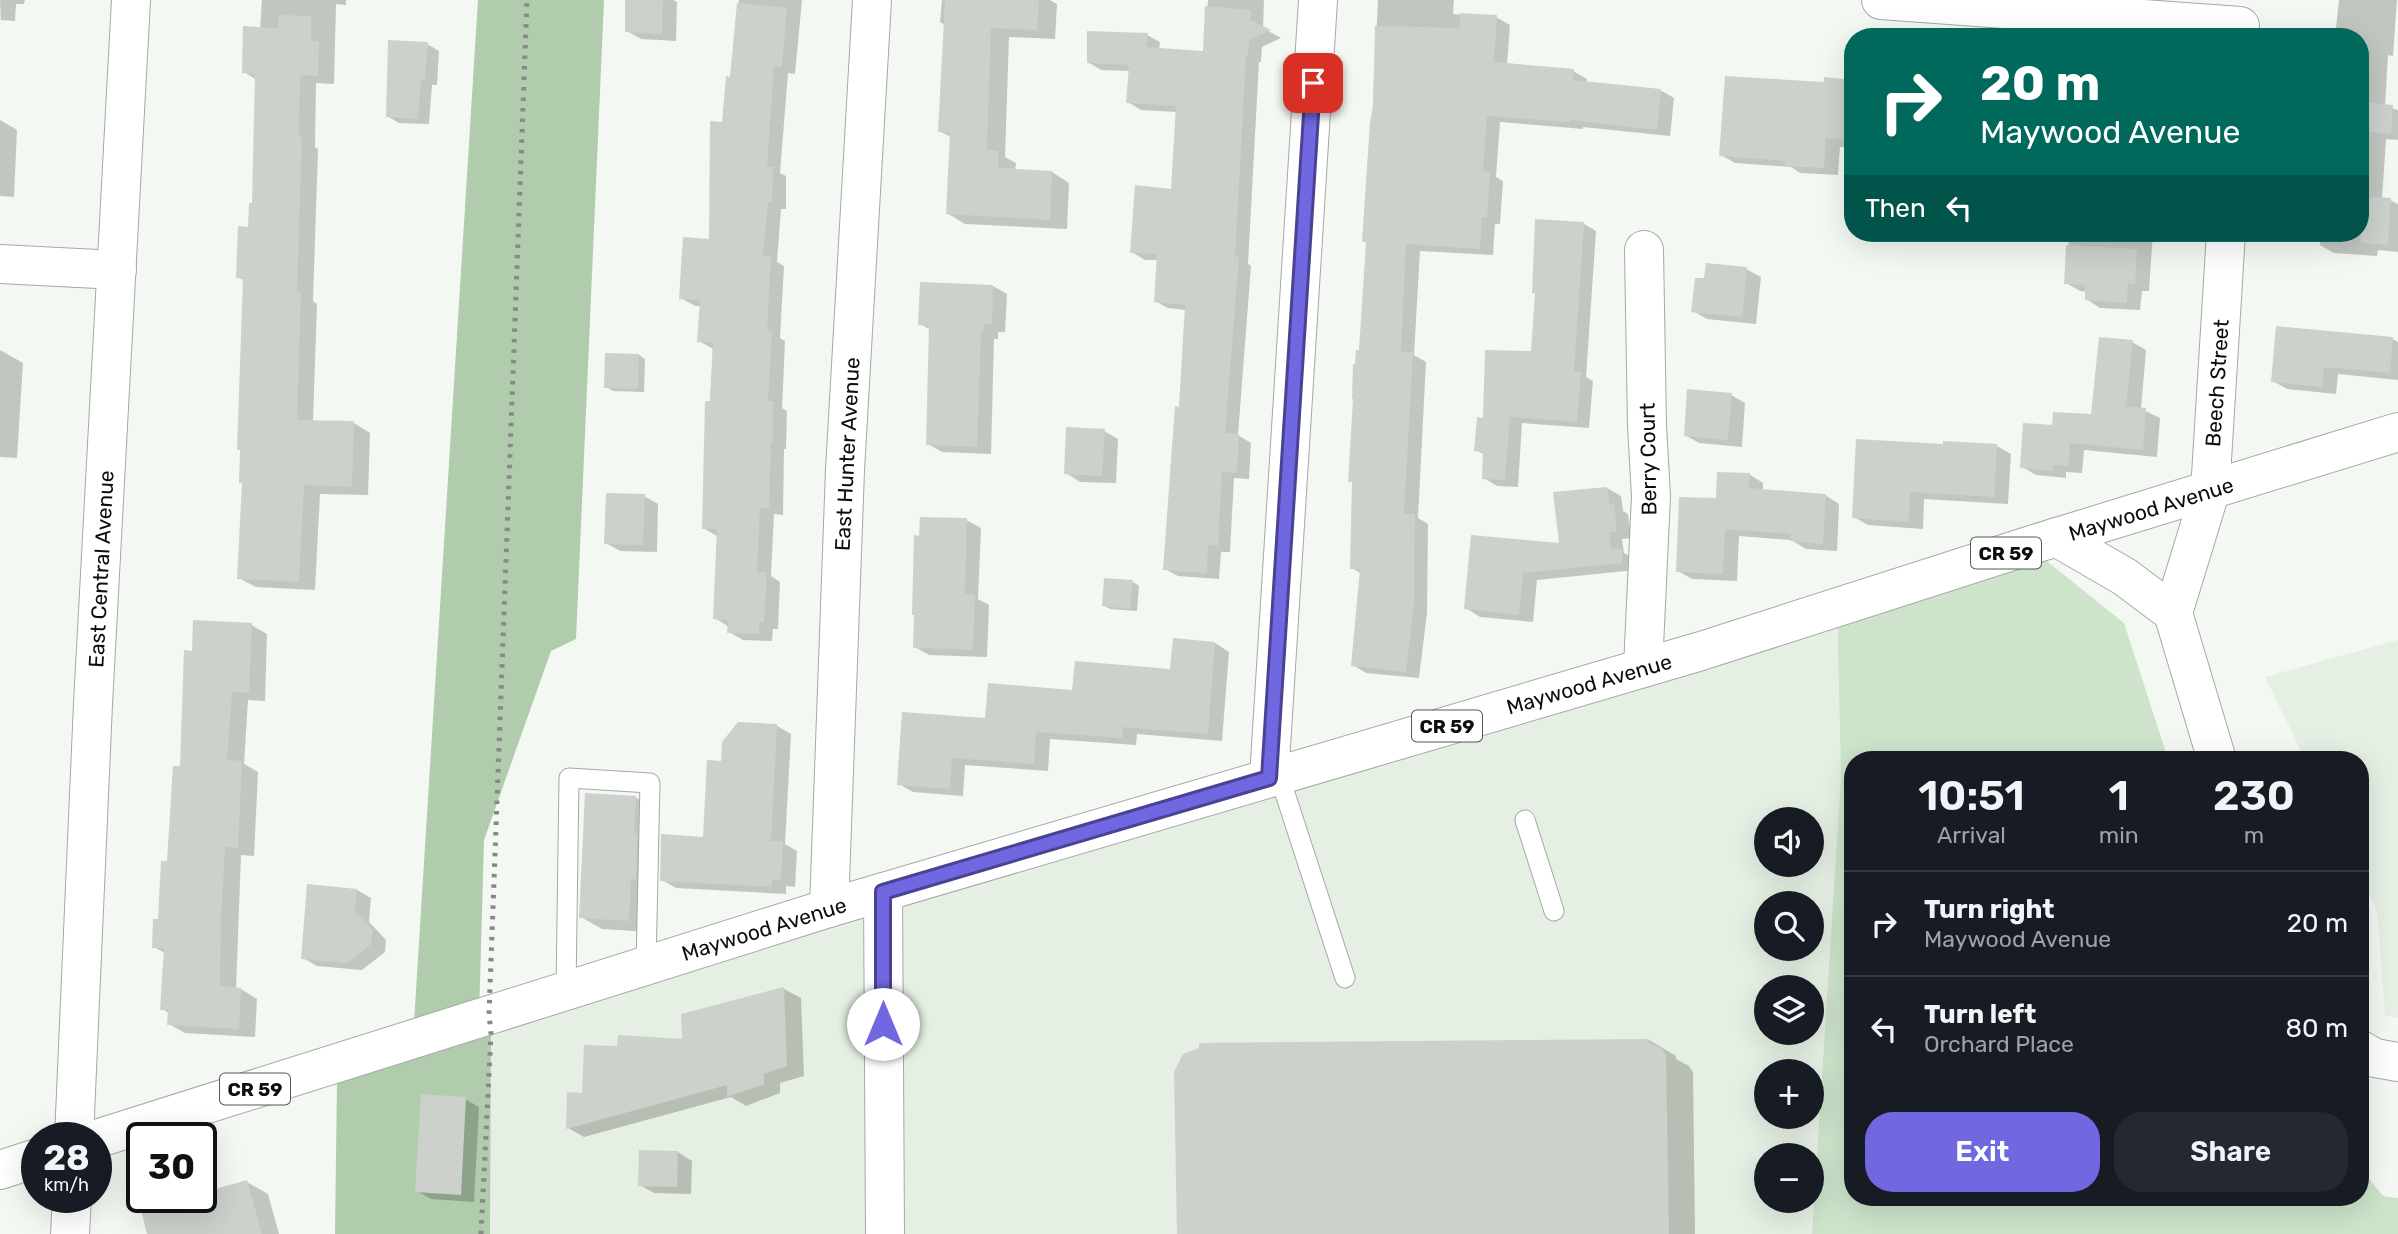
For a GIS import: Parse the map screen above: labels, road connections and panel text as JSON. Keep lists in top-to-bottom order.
{
  "streets": {
    "street": [
      "Beech Street",
      "East Hunter Avenue",
      "Berry Court",
      "Maywood Avenue",
      "CR 59",
      "East Central Avenue"
    ]
  },
  "crossings": [
    ["Beech Street", "Maywood Avenue"],
    ["East Hunter Avenue", "Maywood Avenue"],
    ["Berry Court", "Maywood Avenue"]
  ],
  "page": {
    "turn": ["20 m", "Maywood Avenue"],
    "then": "Then",
    "eta": [
      "10:51",
      "Arrival",
      "1",
      "min",
      "230",
      "m"
    ],
    "map_buttons": ["+", "−"],
    "list": [
      {
        "name": "Turn right",
        "note": "Maywood Avenue",
        "value": "20 m"
      },
      {
        "name": "Turn left",
        "note": "Orchard Place",
        "value": "80 m"
      }
    ],
    "buttons": ["Exit", "Share"],
    "speed": "28 km/h",
    "limit": "30"
  }
}
